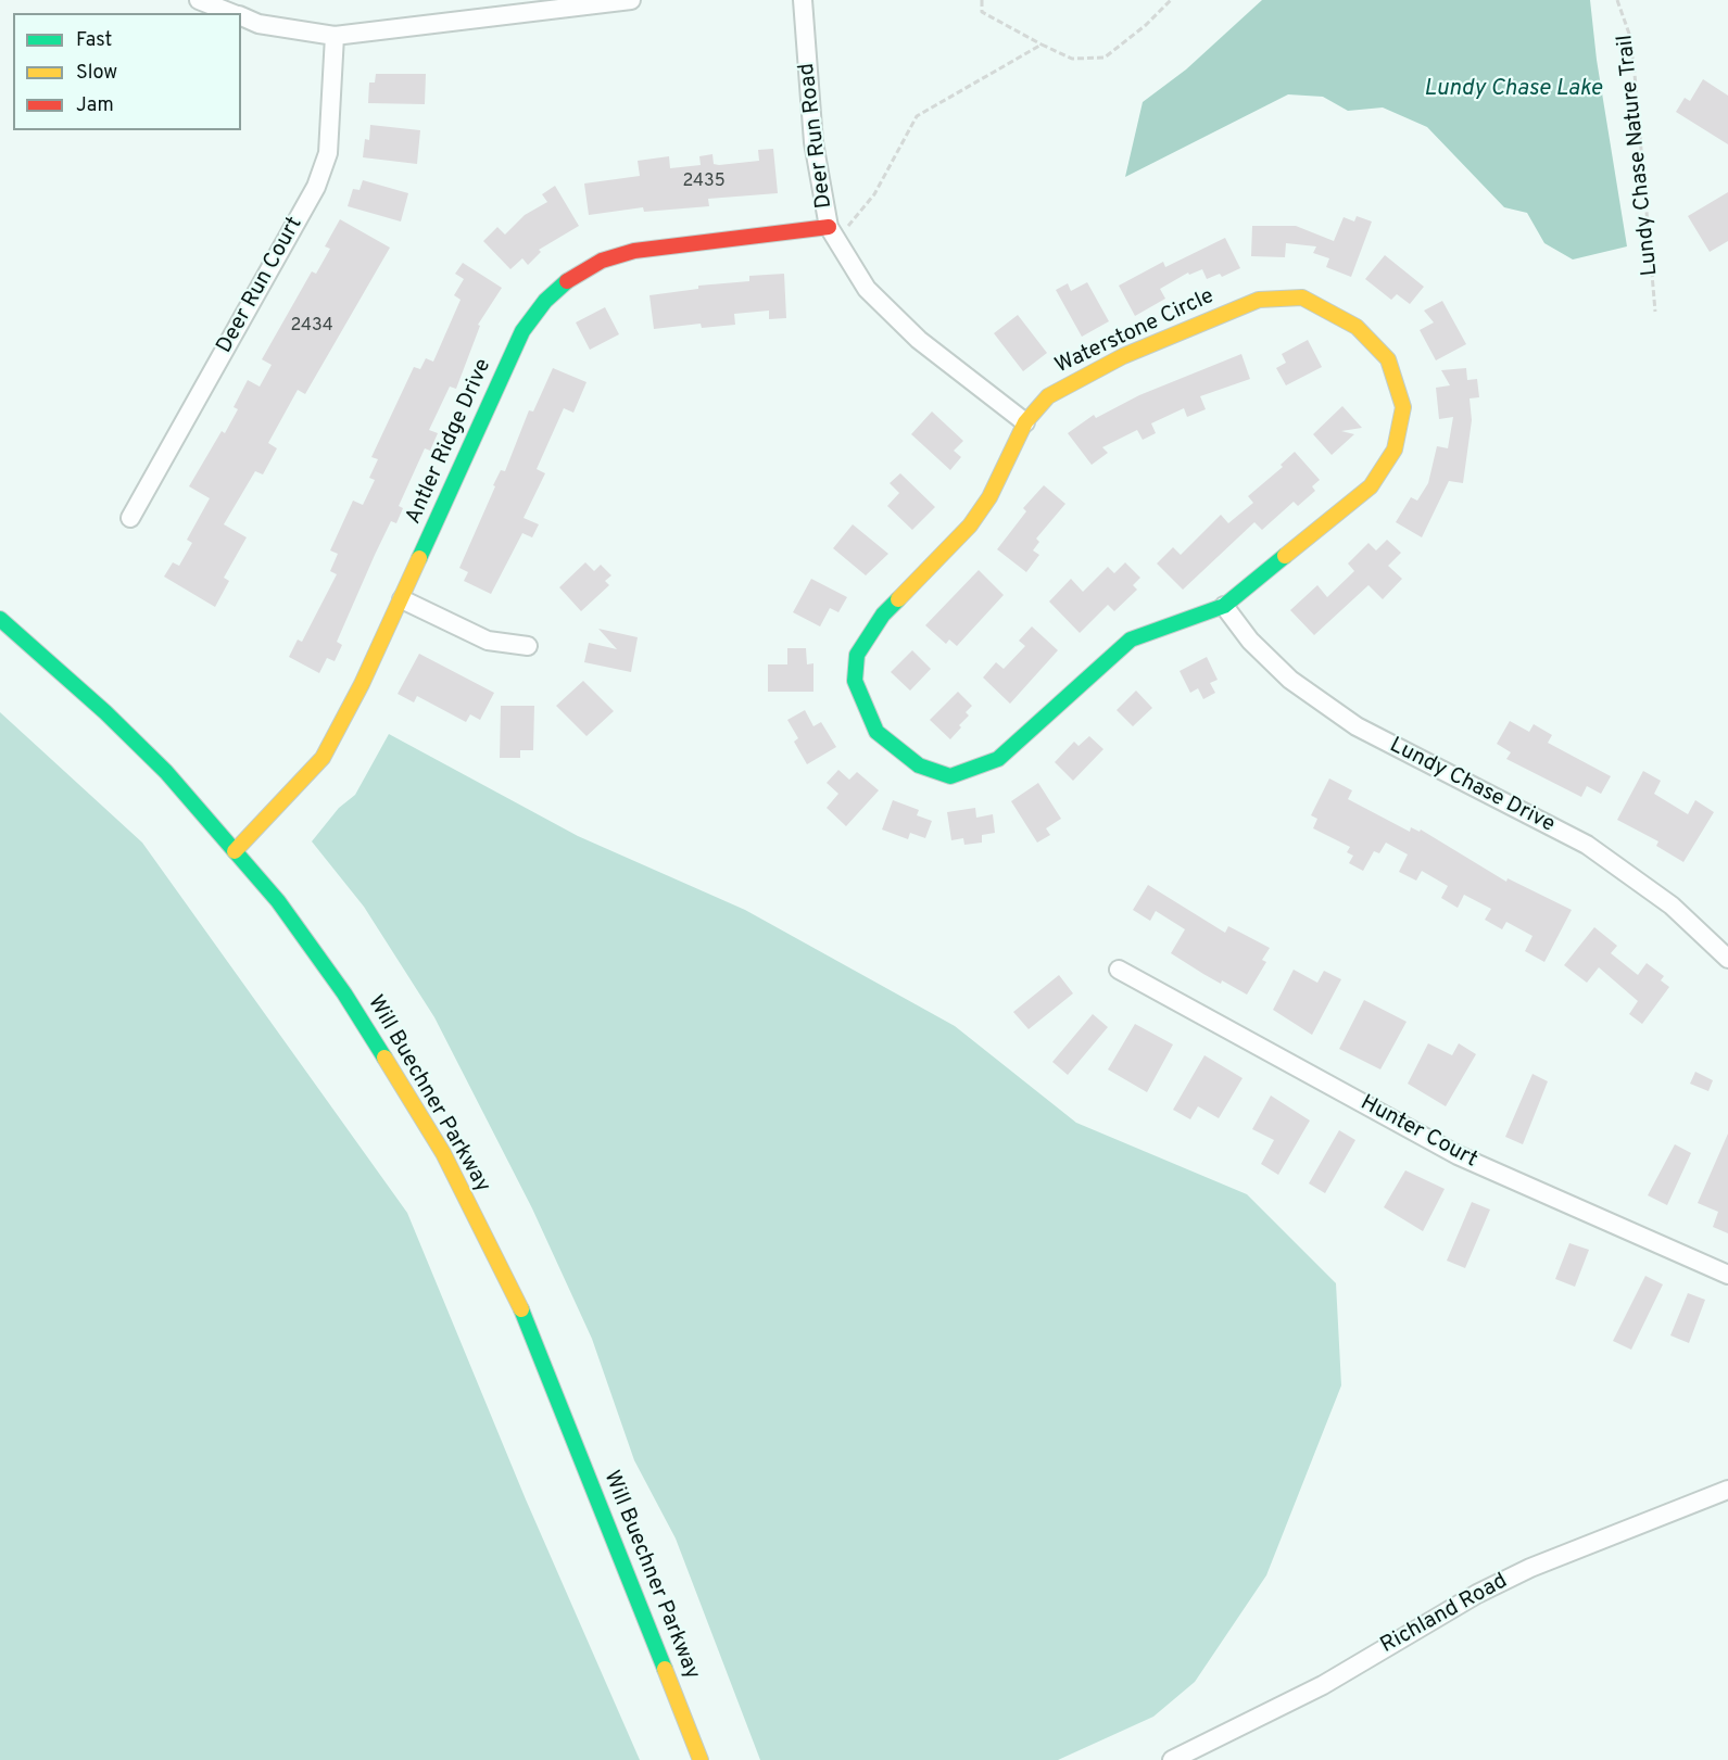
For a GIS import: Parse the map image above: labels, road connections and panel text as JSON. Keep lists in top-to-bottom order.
{
  "streets": {
    "street": [
      "Deer Run Road",
      "Deer Run Court",
      "Waterstone Circle",
      "Antler Ridge Drive",
      "Lundy Chase Drive",
      "Will Buechner Parkway",
      "Hunter Court",
      "Richland Road"
    ],
    "path": ["Lundy Chase Nature Trail"]
  },
  "crossings": [
    ["Deer Run Road", "Waterstone Circle"],
    ["Deer Run Road", "Antler Ridge Drive"],
    ["Waterstone Circle", "Lundy Chase Drive"],
    ["Antler Ridge Drive", "Will Buechner Parkway"]
  ],
  "water": ["Lundy Chase Lake"],
  "house_numbers": ["2435", "2434"],
  "legend": ["Fast", "Slow", "Jam"]
}
